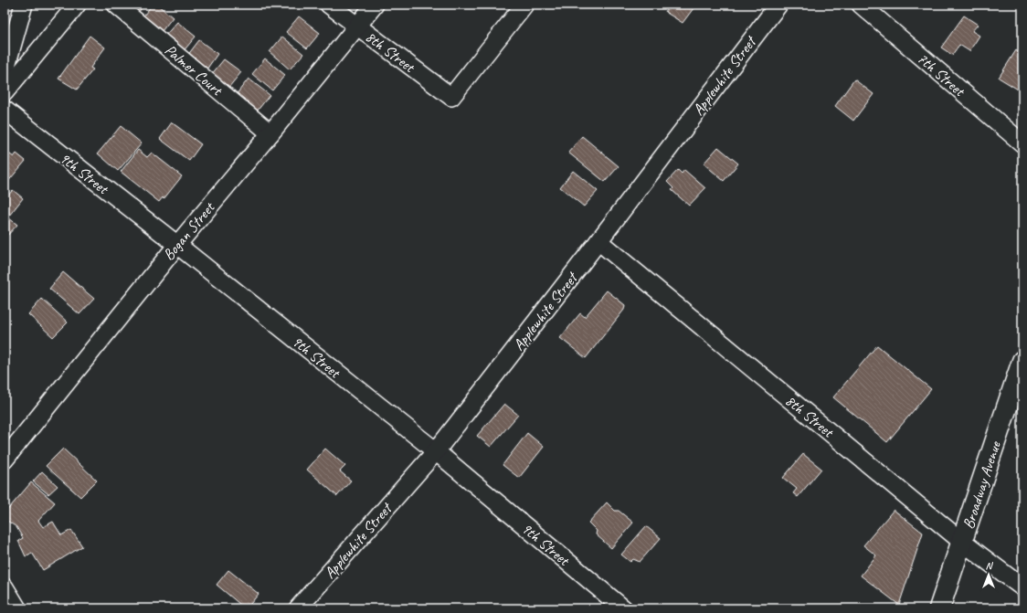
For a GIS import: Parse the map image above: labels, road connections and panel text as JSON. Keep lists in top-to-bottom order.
{
  "streets": {
    "main road": ["Broadway Avenue"],
    "street": [
      "8th Street",
      "Palmer Court",
      "7th Street",
      "Applewhite Street",
      "9th Street",
      "Bogan Street"
    ]
  },
  "crossings": [
    ["8th Street", "Applewhite Street"],
    ["8th Street", "Bogan Street"],
    ["8th Street", "Broadway Avenue"],
    ["Palmer Court", "Bogan Street"],
    ["Applewhite Street", "9th Street"],
    ["9th Street", "Bogan Street"]
  ],
  "north": "top"
}
